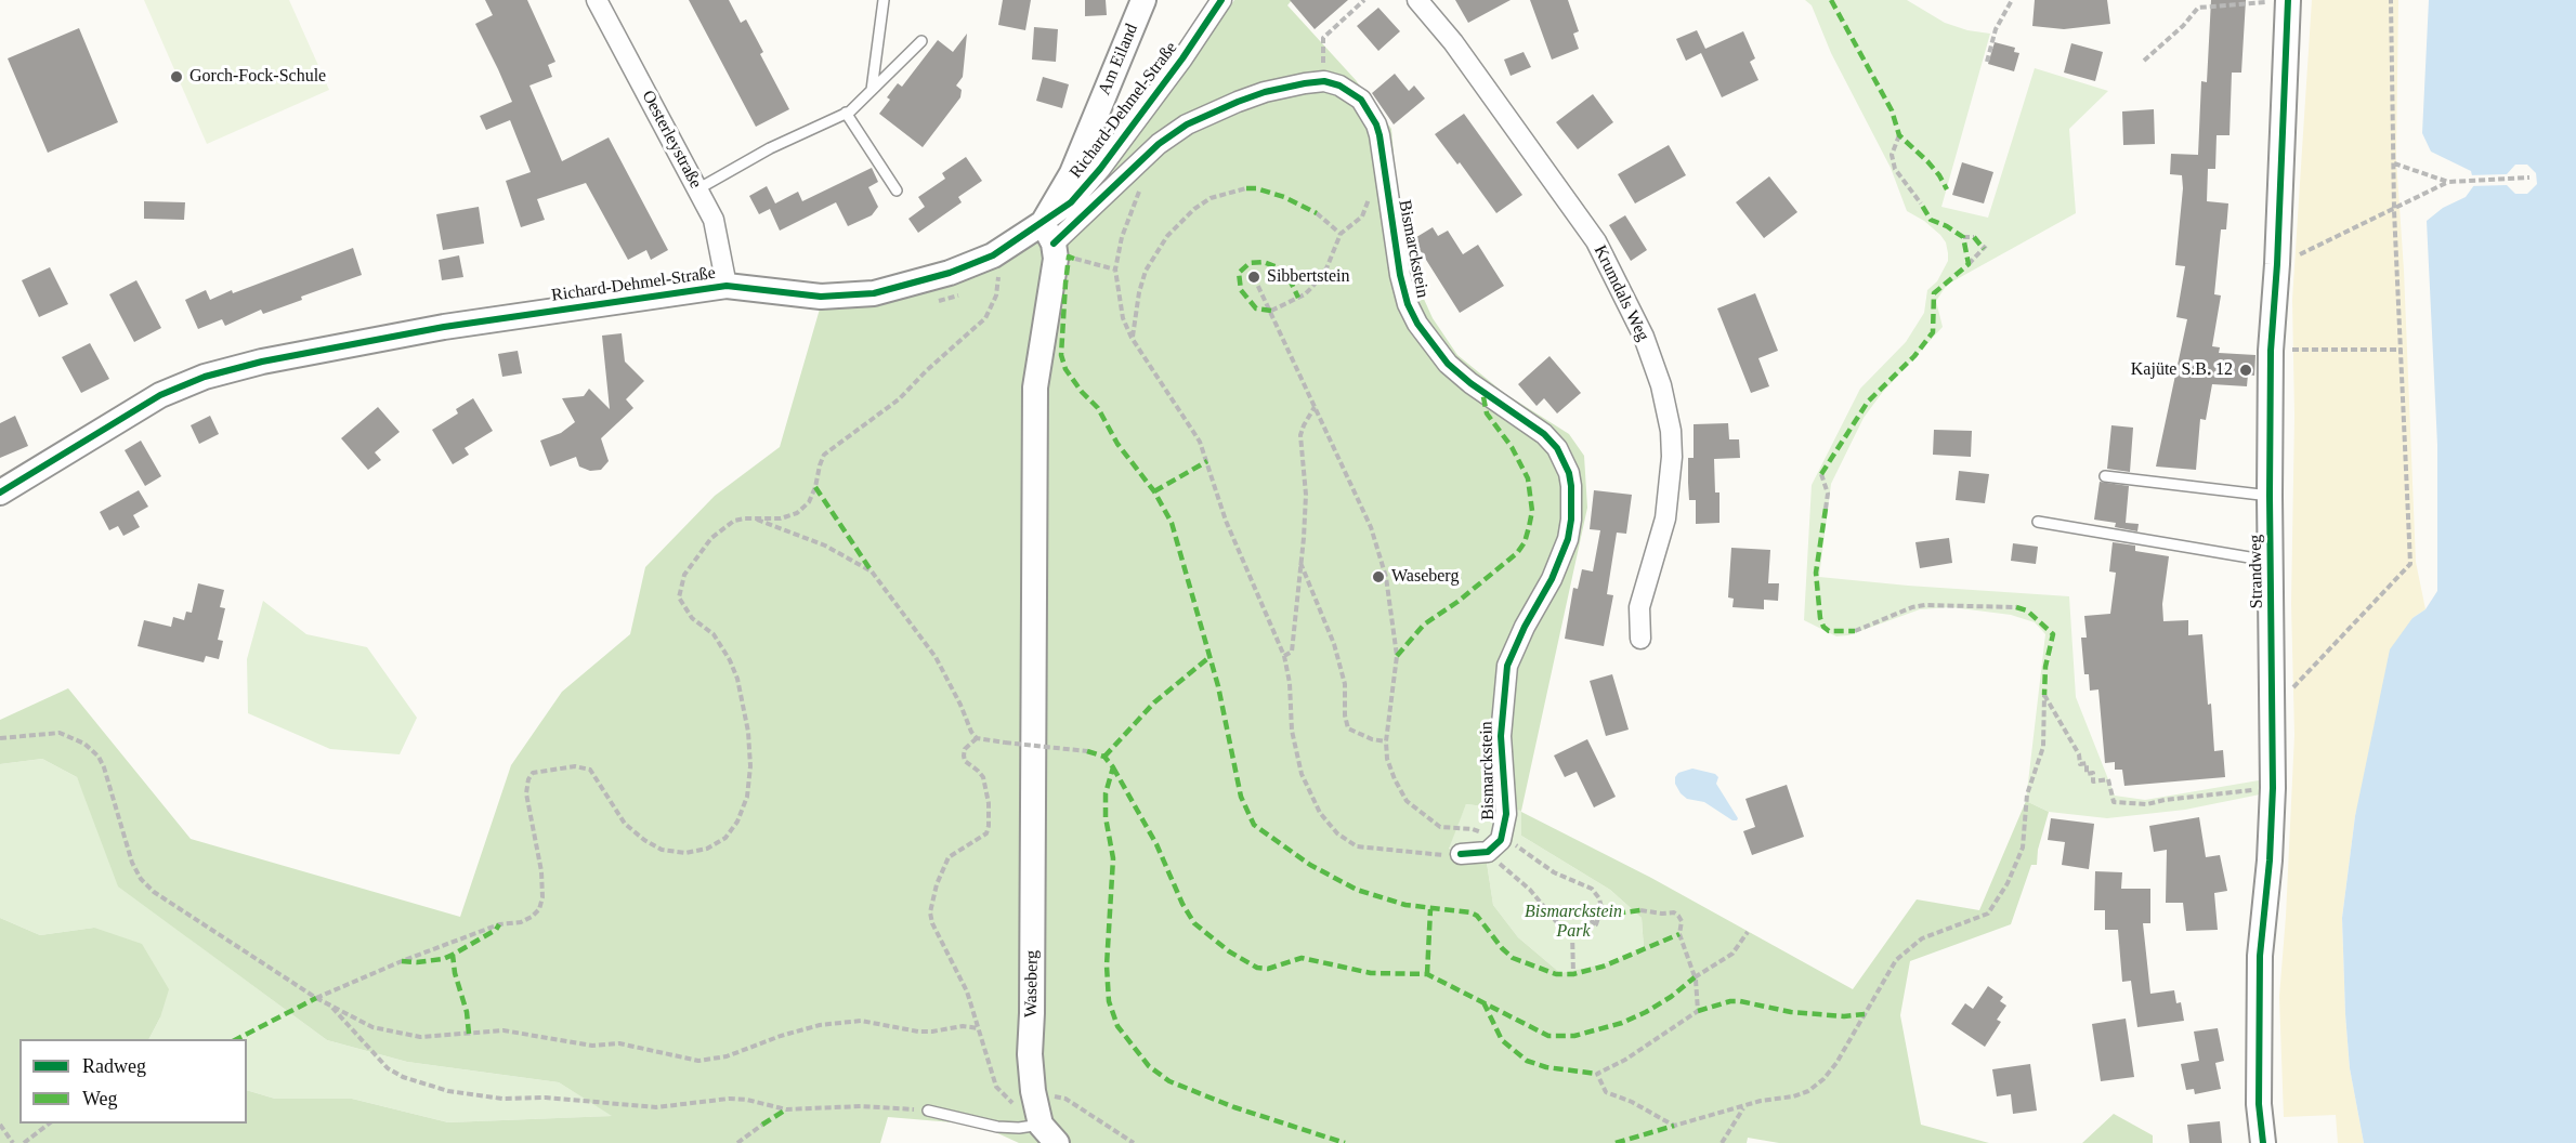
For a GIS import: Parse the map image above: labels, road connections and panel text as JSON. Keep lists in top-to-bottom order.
{
  "streets": {
    "street": [
      "Am Eiland",
      "Richard-Dehmel-Straße",
      "Oesterleystraße",
      "Bismarckstein",
      "Krumdals Weg",
      "Strandweg",
      "Waseberg"
    ]
  },
  "crossings": [
    ["Am Eiland", "Richard-Dehmel-Straße"],
    ["Am Eiland", "Waseberg"],
    ["Richard-Dehmel-Straße", "Oesterleystraße"],
    ["Richard-Dehmel-Straße", "Waseberg"]
  ],
  "parks": ["Bismarckstein Park"],
  "places": [
    "Gorch-Fock-Schule",
    "Sibbertstein",
    "Kajüte S.B. 12",
    "Waseberg"
  ],
  "legend": ["Radweg", "Weg"]
}
